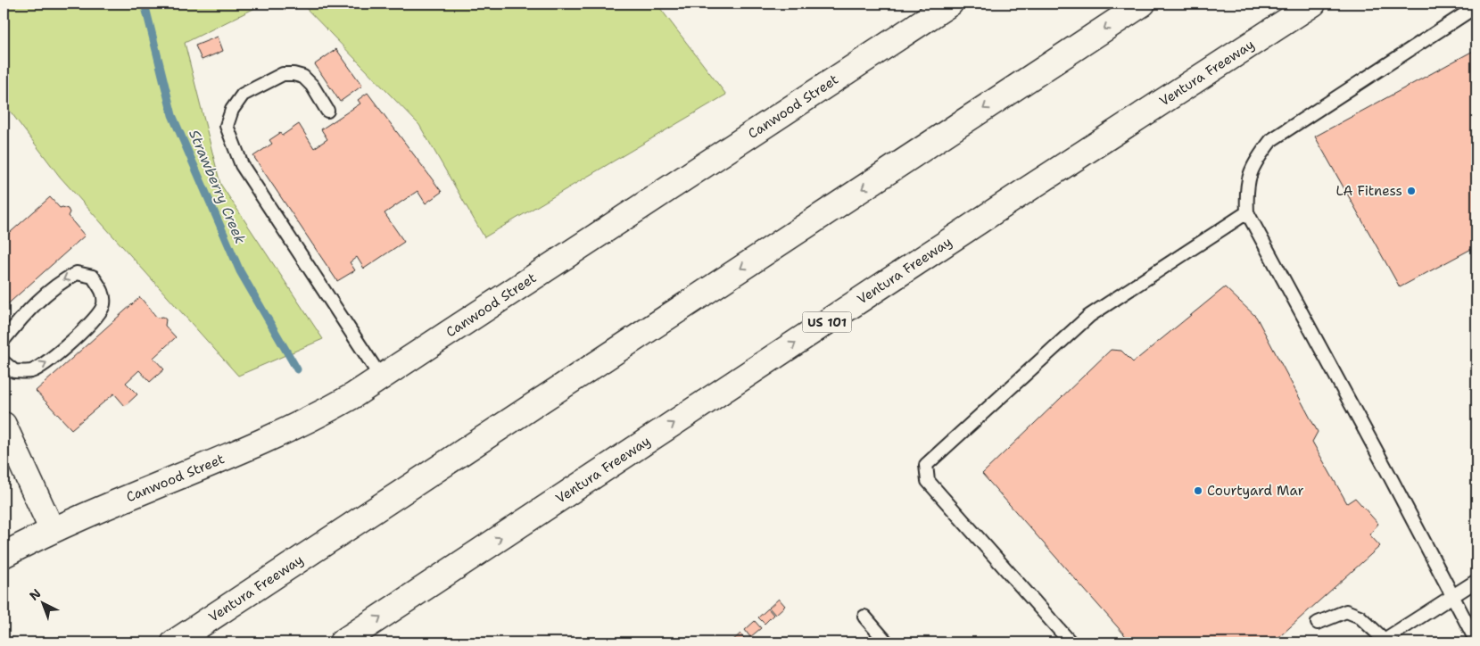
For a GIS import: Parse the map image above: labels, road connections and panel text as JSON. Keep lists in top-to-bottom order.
{
  "streets": {
    "main road": ["Ventura Freeway", "Canwood Street", "US 101"]
  },
  "water": ["Strawberry Creek"],
  "places": ["LA Fitness", "Courtyard Mar"],
  "north": "top left"
}
